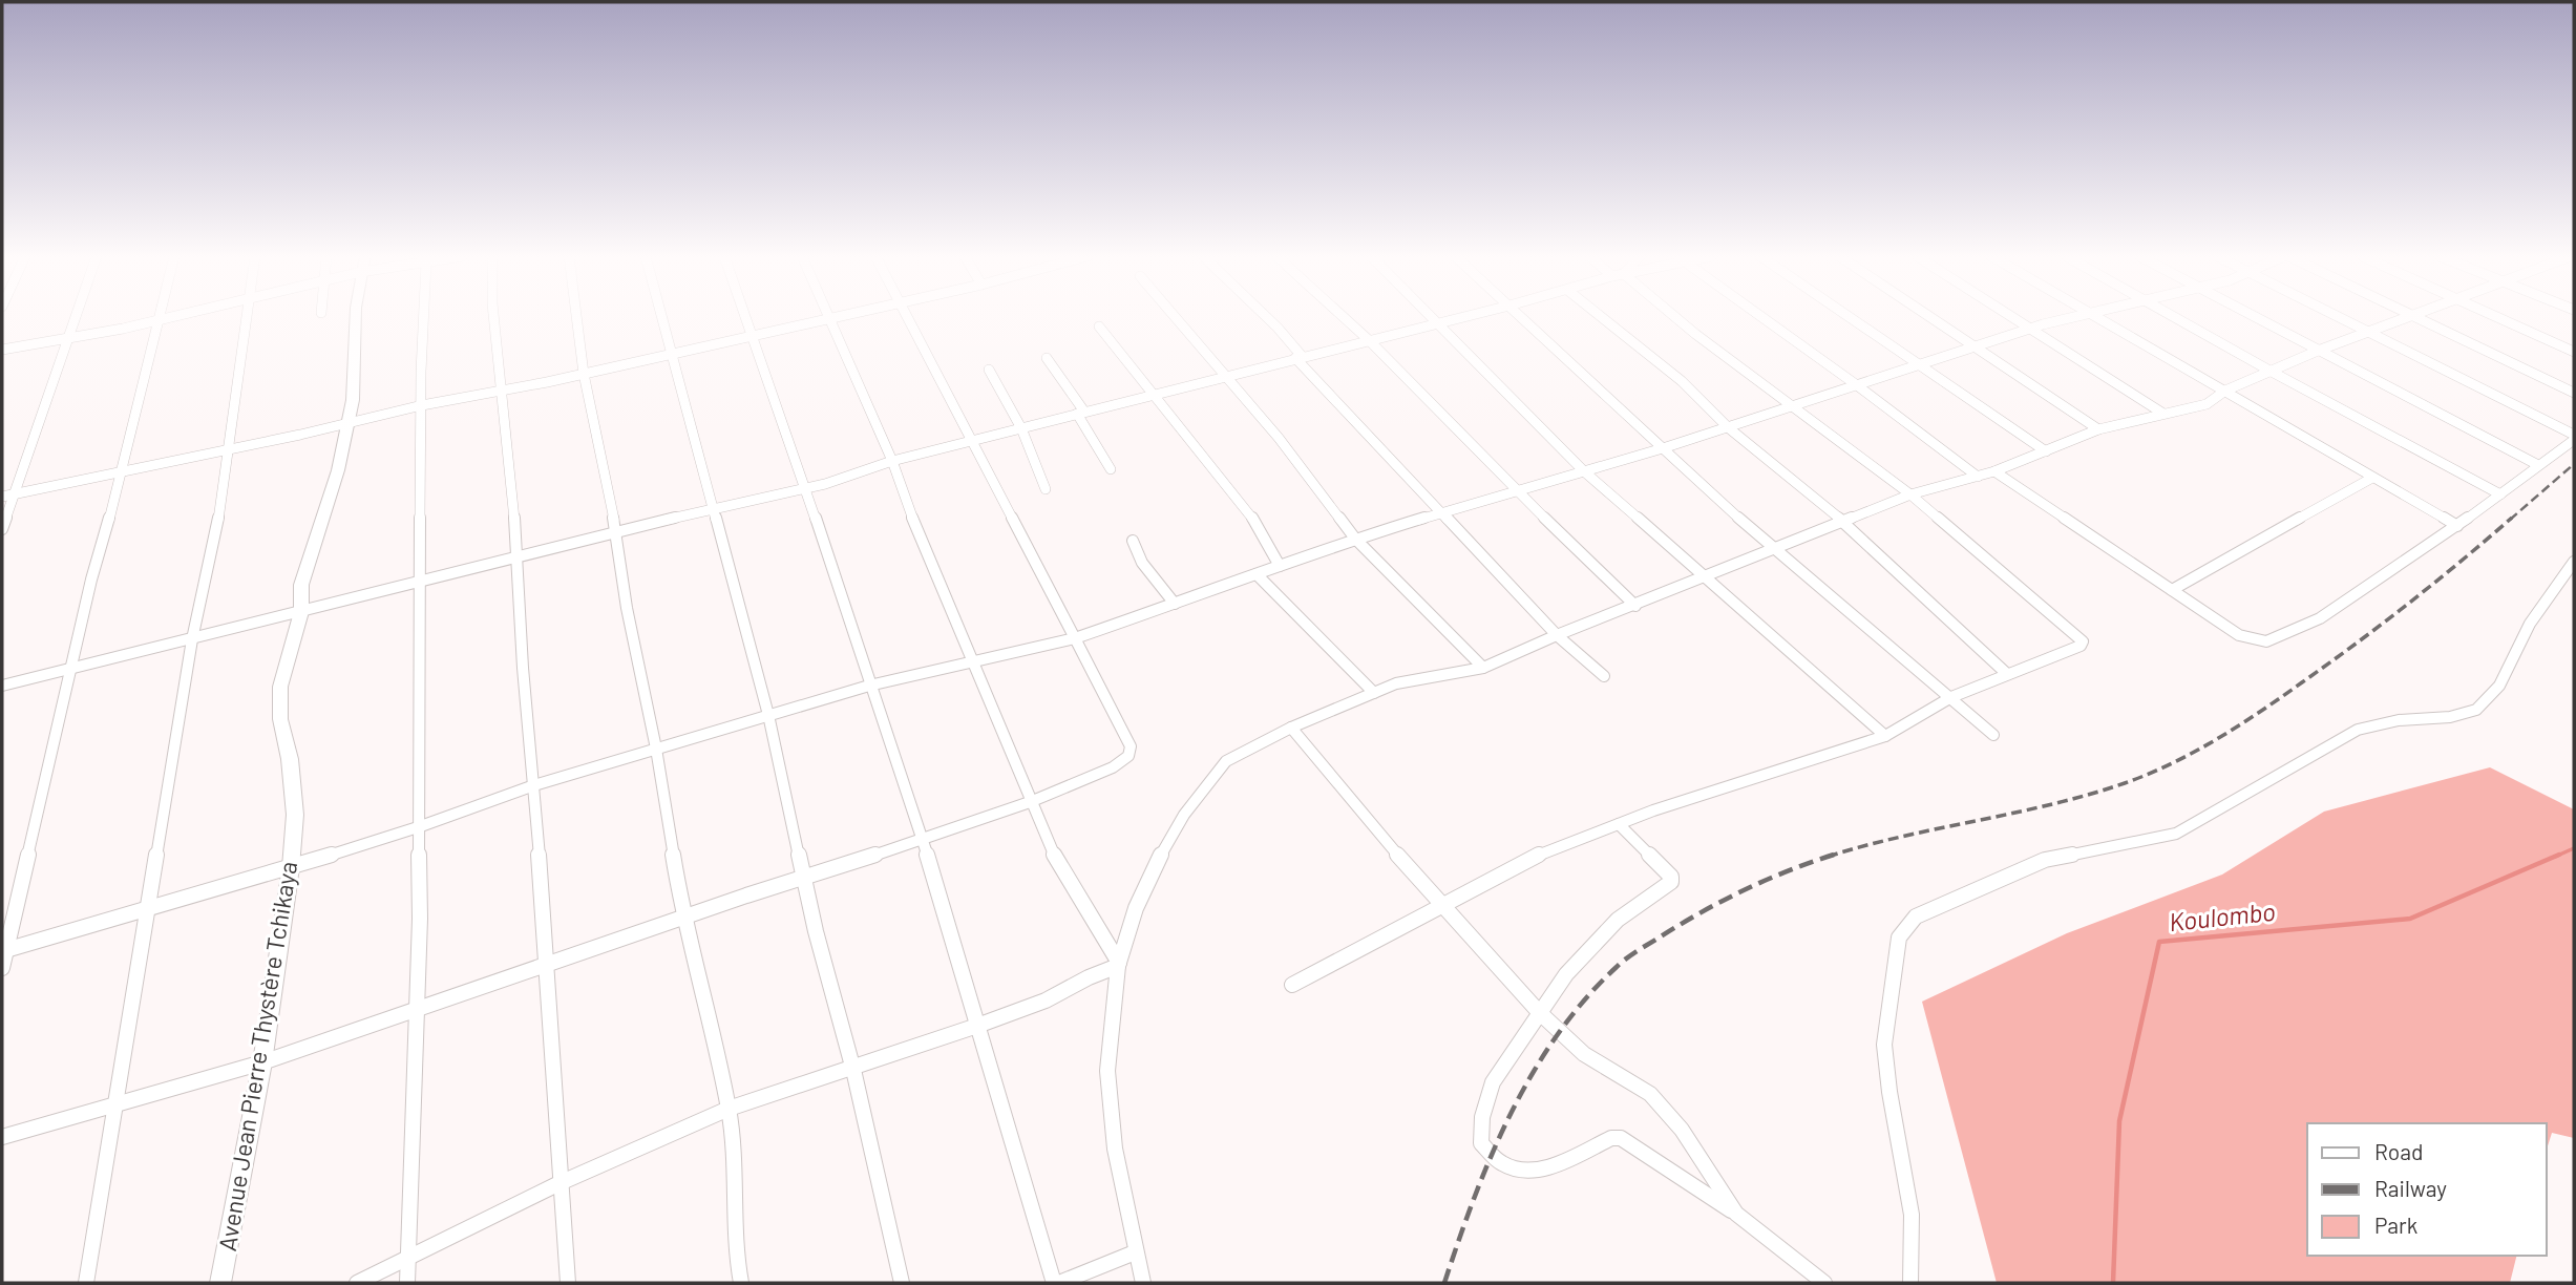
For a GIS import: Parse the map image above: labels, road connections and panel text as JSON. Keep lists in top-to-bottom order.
{
  "streets": {
    "street": ["Avenue Jean Pierre Thystère Tchikaya"]
  },
  "water": ["Koulombo"],
  "legend": ["Road", "Railway", "Park"]
}
